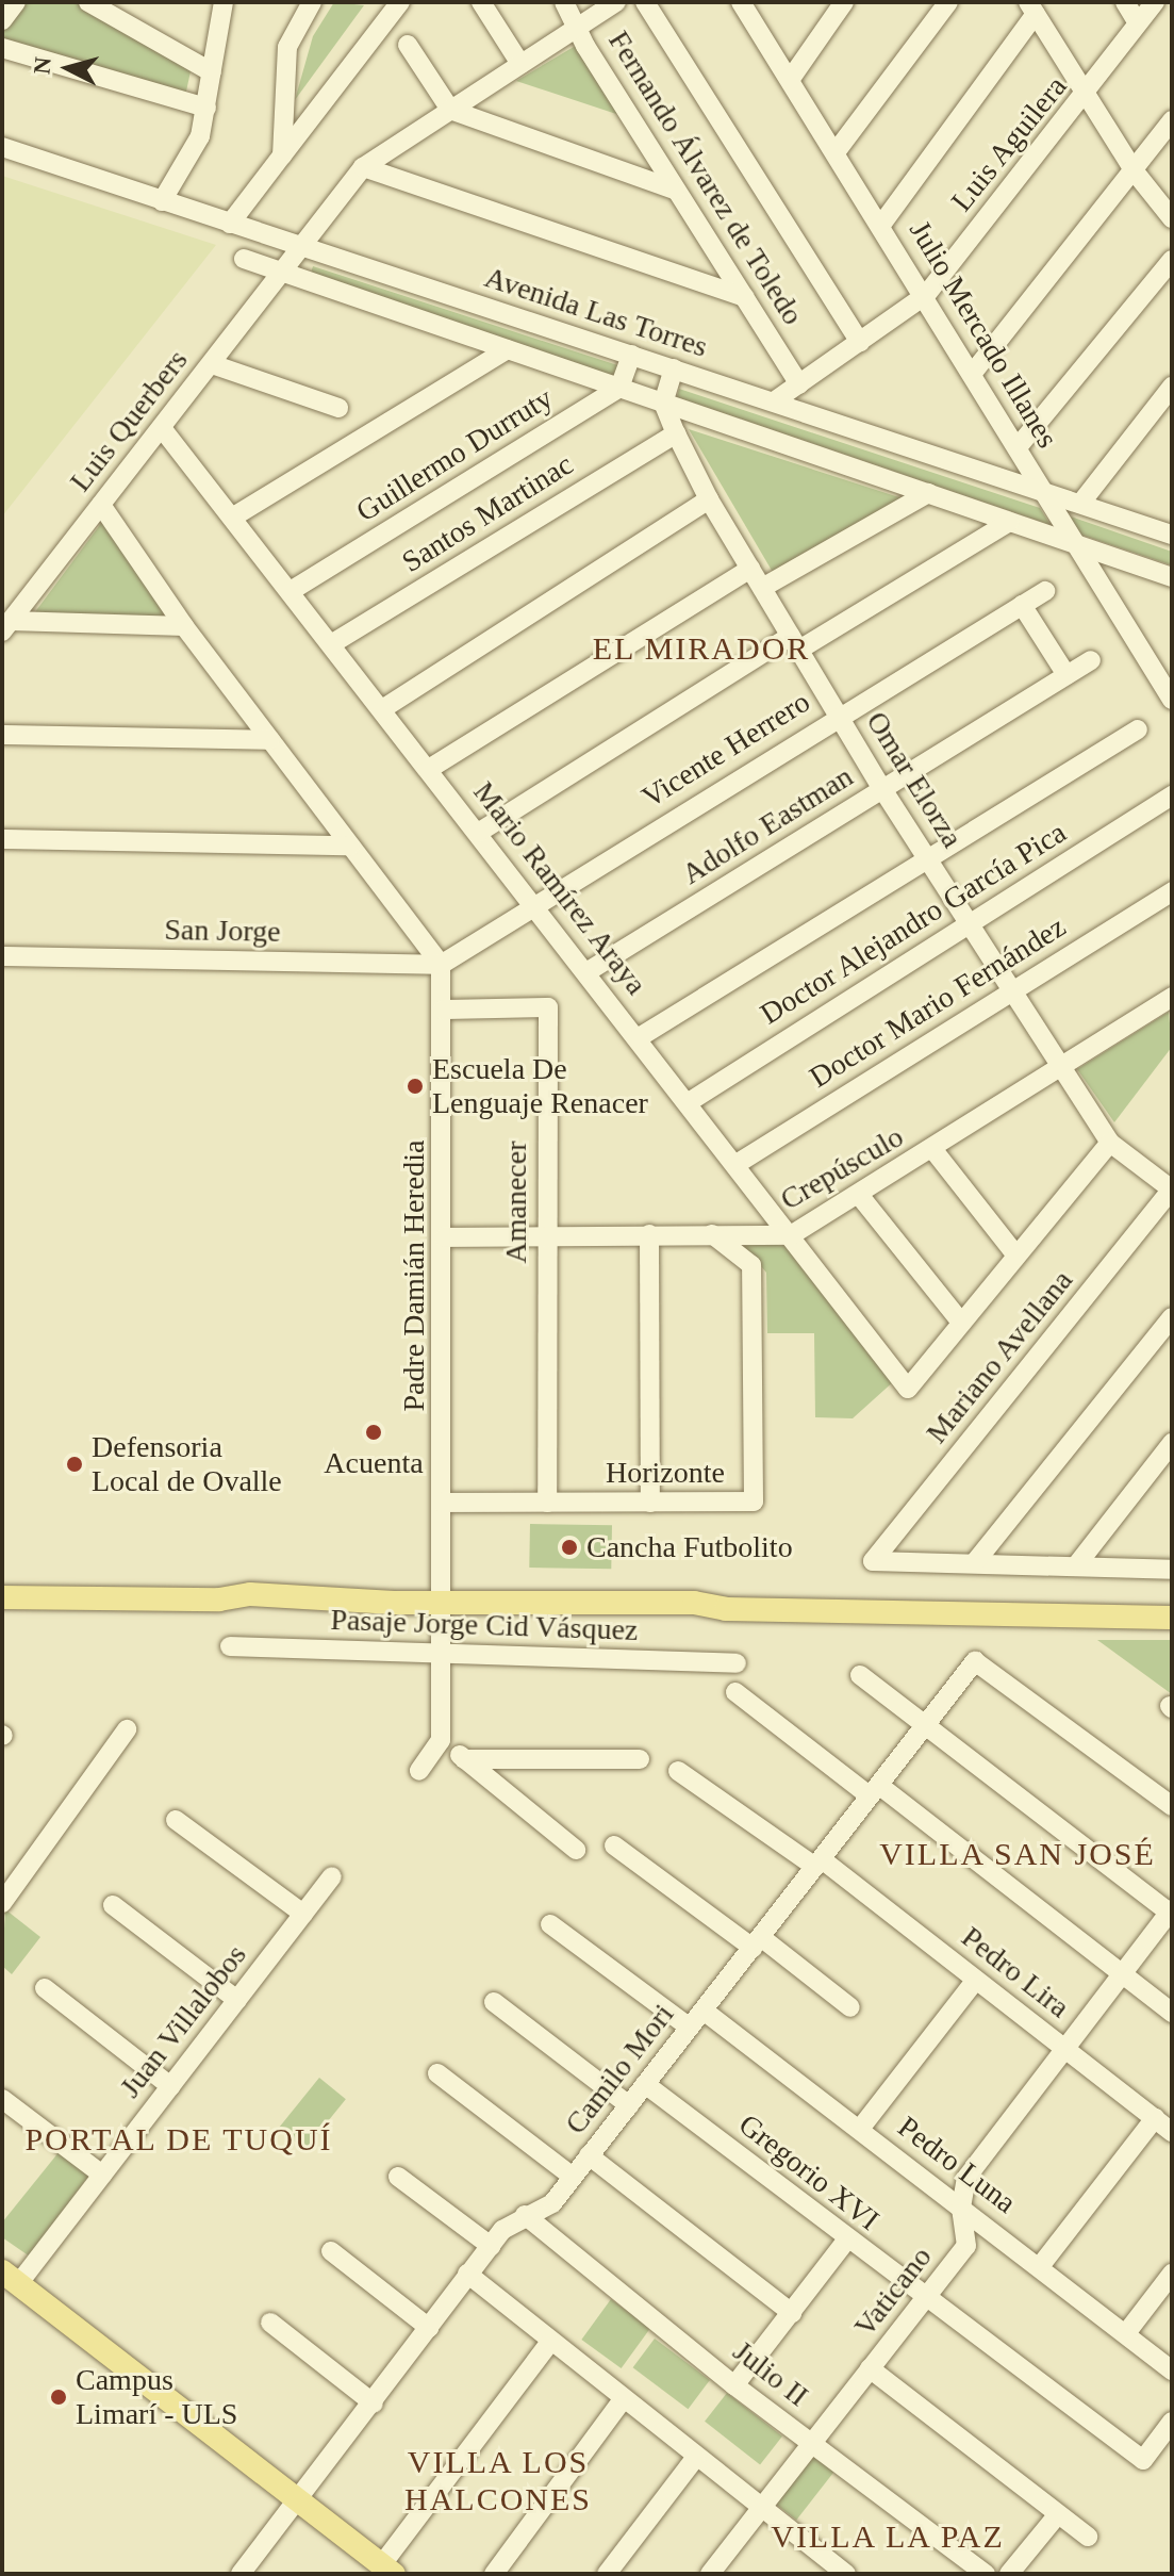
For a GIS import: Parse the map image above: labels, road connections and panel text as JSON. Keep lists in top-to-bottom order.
{
  "streets": {
    "street": [
      "Luis Aguilera",
      "Fernando Álvarez de Toledo",
      "Avenida Las Torres",
      "Julio Mercado Illanes",
      "Luis Querbers",
      "Guillermo Durruty",
      "Santos Martinac",
      "Vicente Herrero",
      "Omar Elorza",
      "Adolfo Eastman",
      "Mario Ramírez Araya",
      "Doctor Alejandro García Pica",
      "San Jorge",
      "Doctor Mario Fernández",
      "Crepúsculo",
      "Amanecer",
      "Padre Damián Heredia",
      "Mariano Avellana",
      "Horizonte",
      "Pasaje Jorge Cid Vásquez",
      "Pedro Lira",
      "Juan Villalobos",
      "Camilo Mori",
      "Pedro Luna",
      "Gregorio XVI",
      "Vaticano",
      "Julio II"
    ]
  },
  "crossings": [
    ["Luis Aguilera", "Fernando Álvarez de Toledo"],
    ["Luis Aguilera", "Avenida Las Torres"],
    ["Luis Aguilera", "Julio Mercado Illanes"],
    ["Fernando Álvarez de Toledo", "Luis Querbers"],
    ["Avenida Las Torres", "Julio Mercado Illanes"],
    ["Avenida Las Torres", "Luis Querbers"],
    ["Avenida Las Torres", "Guillermo Durruty"],
    ["Avenida Las Torres", "Omar Elorza"],
    ["Luis Querbers", "Mario Ramírez Araya"],
    ["Guillermo Durruty", "Mario Ramírez Araya"],
    ["Santos Martinac", "Omar Elorza"],
    ["Santos Martinac", "Mario Ramírez Araya"],
    ["Vicente Herrero", "Omar Elorza"],
    ["Vicente Herrero", "Mario Ramírez Araya"],
    ["Vicente Herrero", "San Jorge"],
    ["Vicente Herrero", "Padre Damián Heredia"],
    ["Omar Elorza", "Adolfo Eastman"],
    ["Omar Elorza", "Doctor Alejandro García Pica"],
    ["Omar Elorza", "Doctor Mario Fernández"],
    ["Omar Elorza", "Crepúsculo"],
    ["Omar Elorza", "Mariano Avellana"],
    ["Adolfo Eastman", "Mario Ramírez Araya"],
    ["Mario Ramírez Araya", "Doctor Alejandro García Pica"],
    ["Mario Ramírez Araya", "Doctor Mario Fernández"],
    ["Mario Ramírez Araya", "Crepúsculo"],
    ["San Jorge", "Padre Damián Heredia"],
    ["Crepúsculo", "Amanecer"],
    ["Crepúsculo", "Padre Damián Heredia"],
    ["Crepúsculo", "Horizonte"],
    ["Amanecer", "Padre Damián Heredia"],
    ["Amanecer", "Horizonte"],
    ["Padre Damián Heredia", "Horizonte"],
    ["Pedro Lira", "Camilo Mori"],
    ["Pedro Lira", "Vaticano"],
    ["Camilo Mori", "Pedro Luna"],
    ["Camilo Mori", "Gregorio XVI"],
    ["Camilo Mori", "Julio II"],
    ["Pedro Luna", "Vaticano"],
    ["Gregorio XVI", "Vaticano"],
    ["Vaticano", "Julio II"]
  ],
  "districts": [
    "EL MIRADOR",
    "VILLA SAN JOSÉ",
    "PORTAL DE TUQUÍ",
    "VILLA LOS HALCONES",
    "VILLA LA PAZ"
  ],
  "places": [
    "Escuela De Lenguaje Renacer",
    "Acuenta",
    "Defensoria Local de Ovalle",
    "Cancha Futbolito",
    "Campus Limarí - ULS"
  ],
  "north": "left"
}
